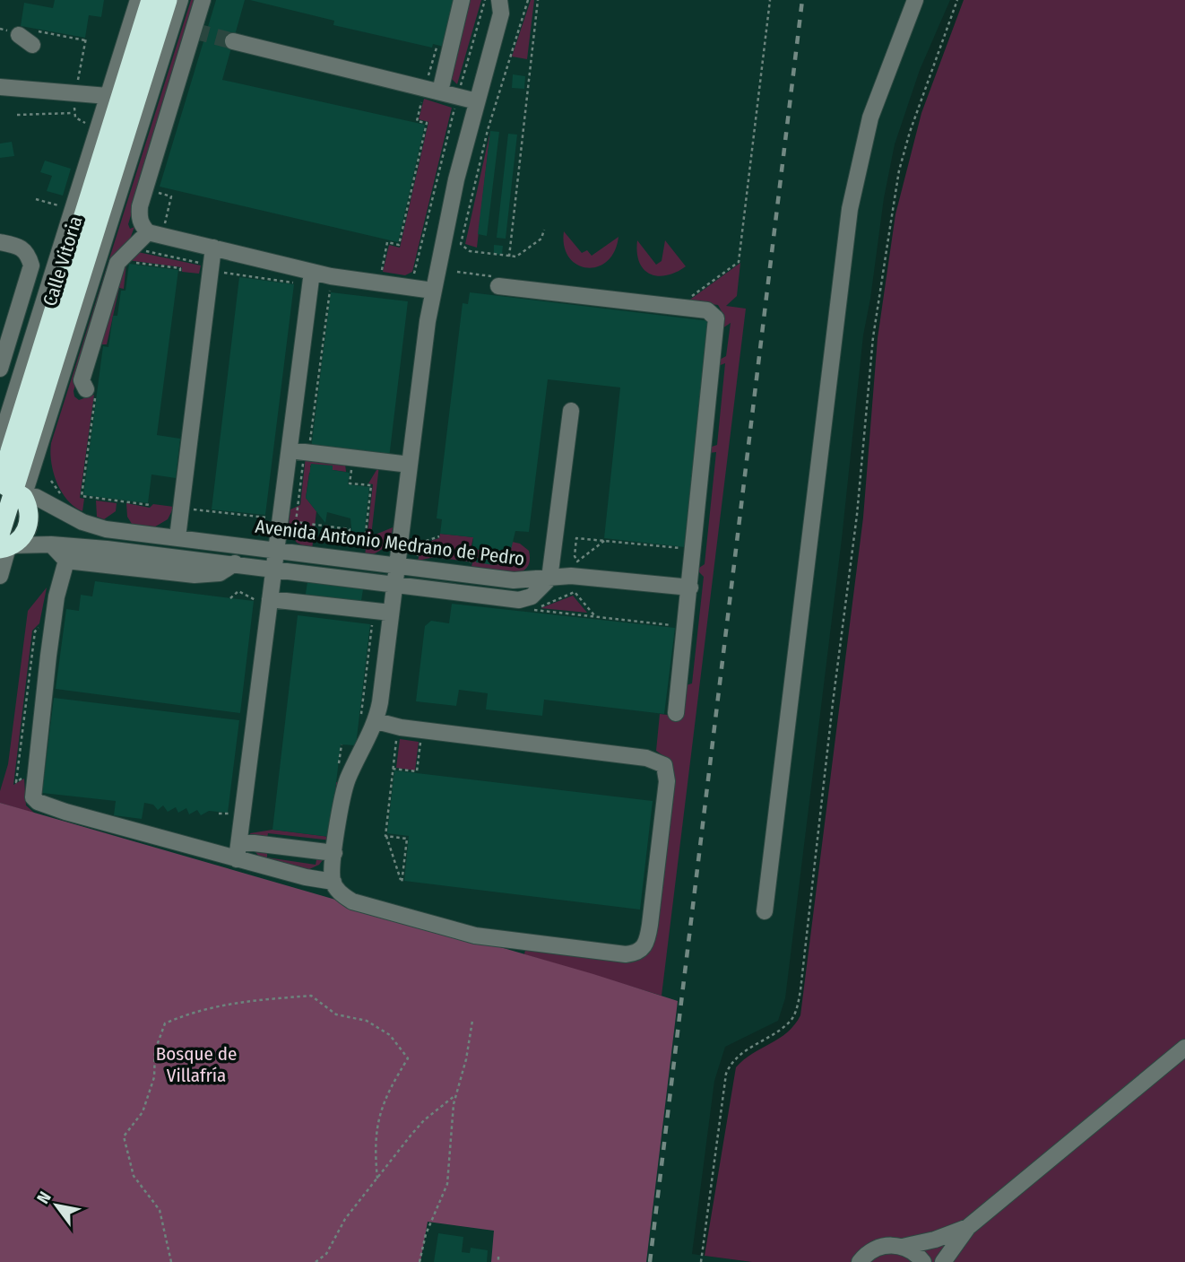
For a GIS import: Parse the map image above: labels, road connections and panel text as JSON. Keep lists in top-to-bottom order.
{
  "streets": {
    "highway": ["Calle Vitoria"],
    "street": ["Avenida Antonio Medrano de Pedro"]
  },
  "crossings": [
    ["Calle Vitoria", "Avenida Antonio Medrano de Pedro"]
  ],
  "parks": ["Bosque de Villafría"],
  "north": "top left"
}
